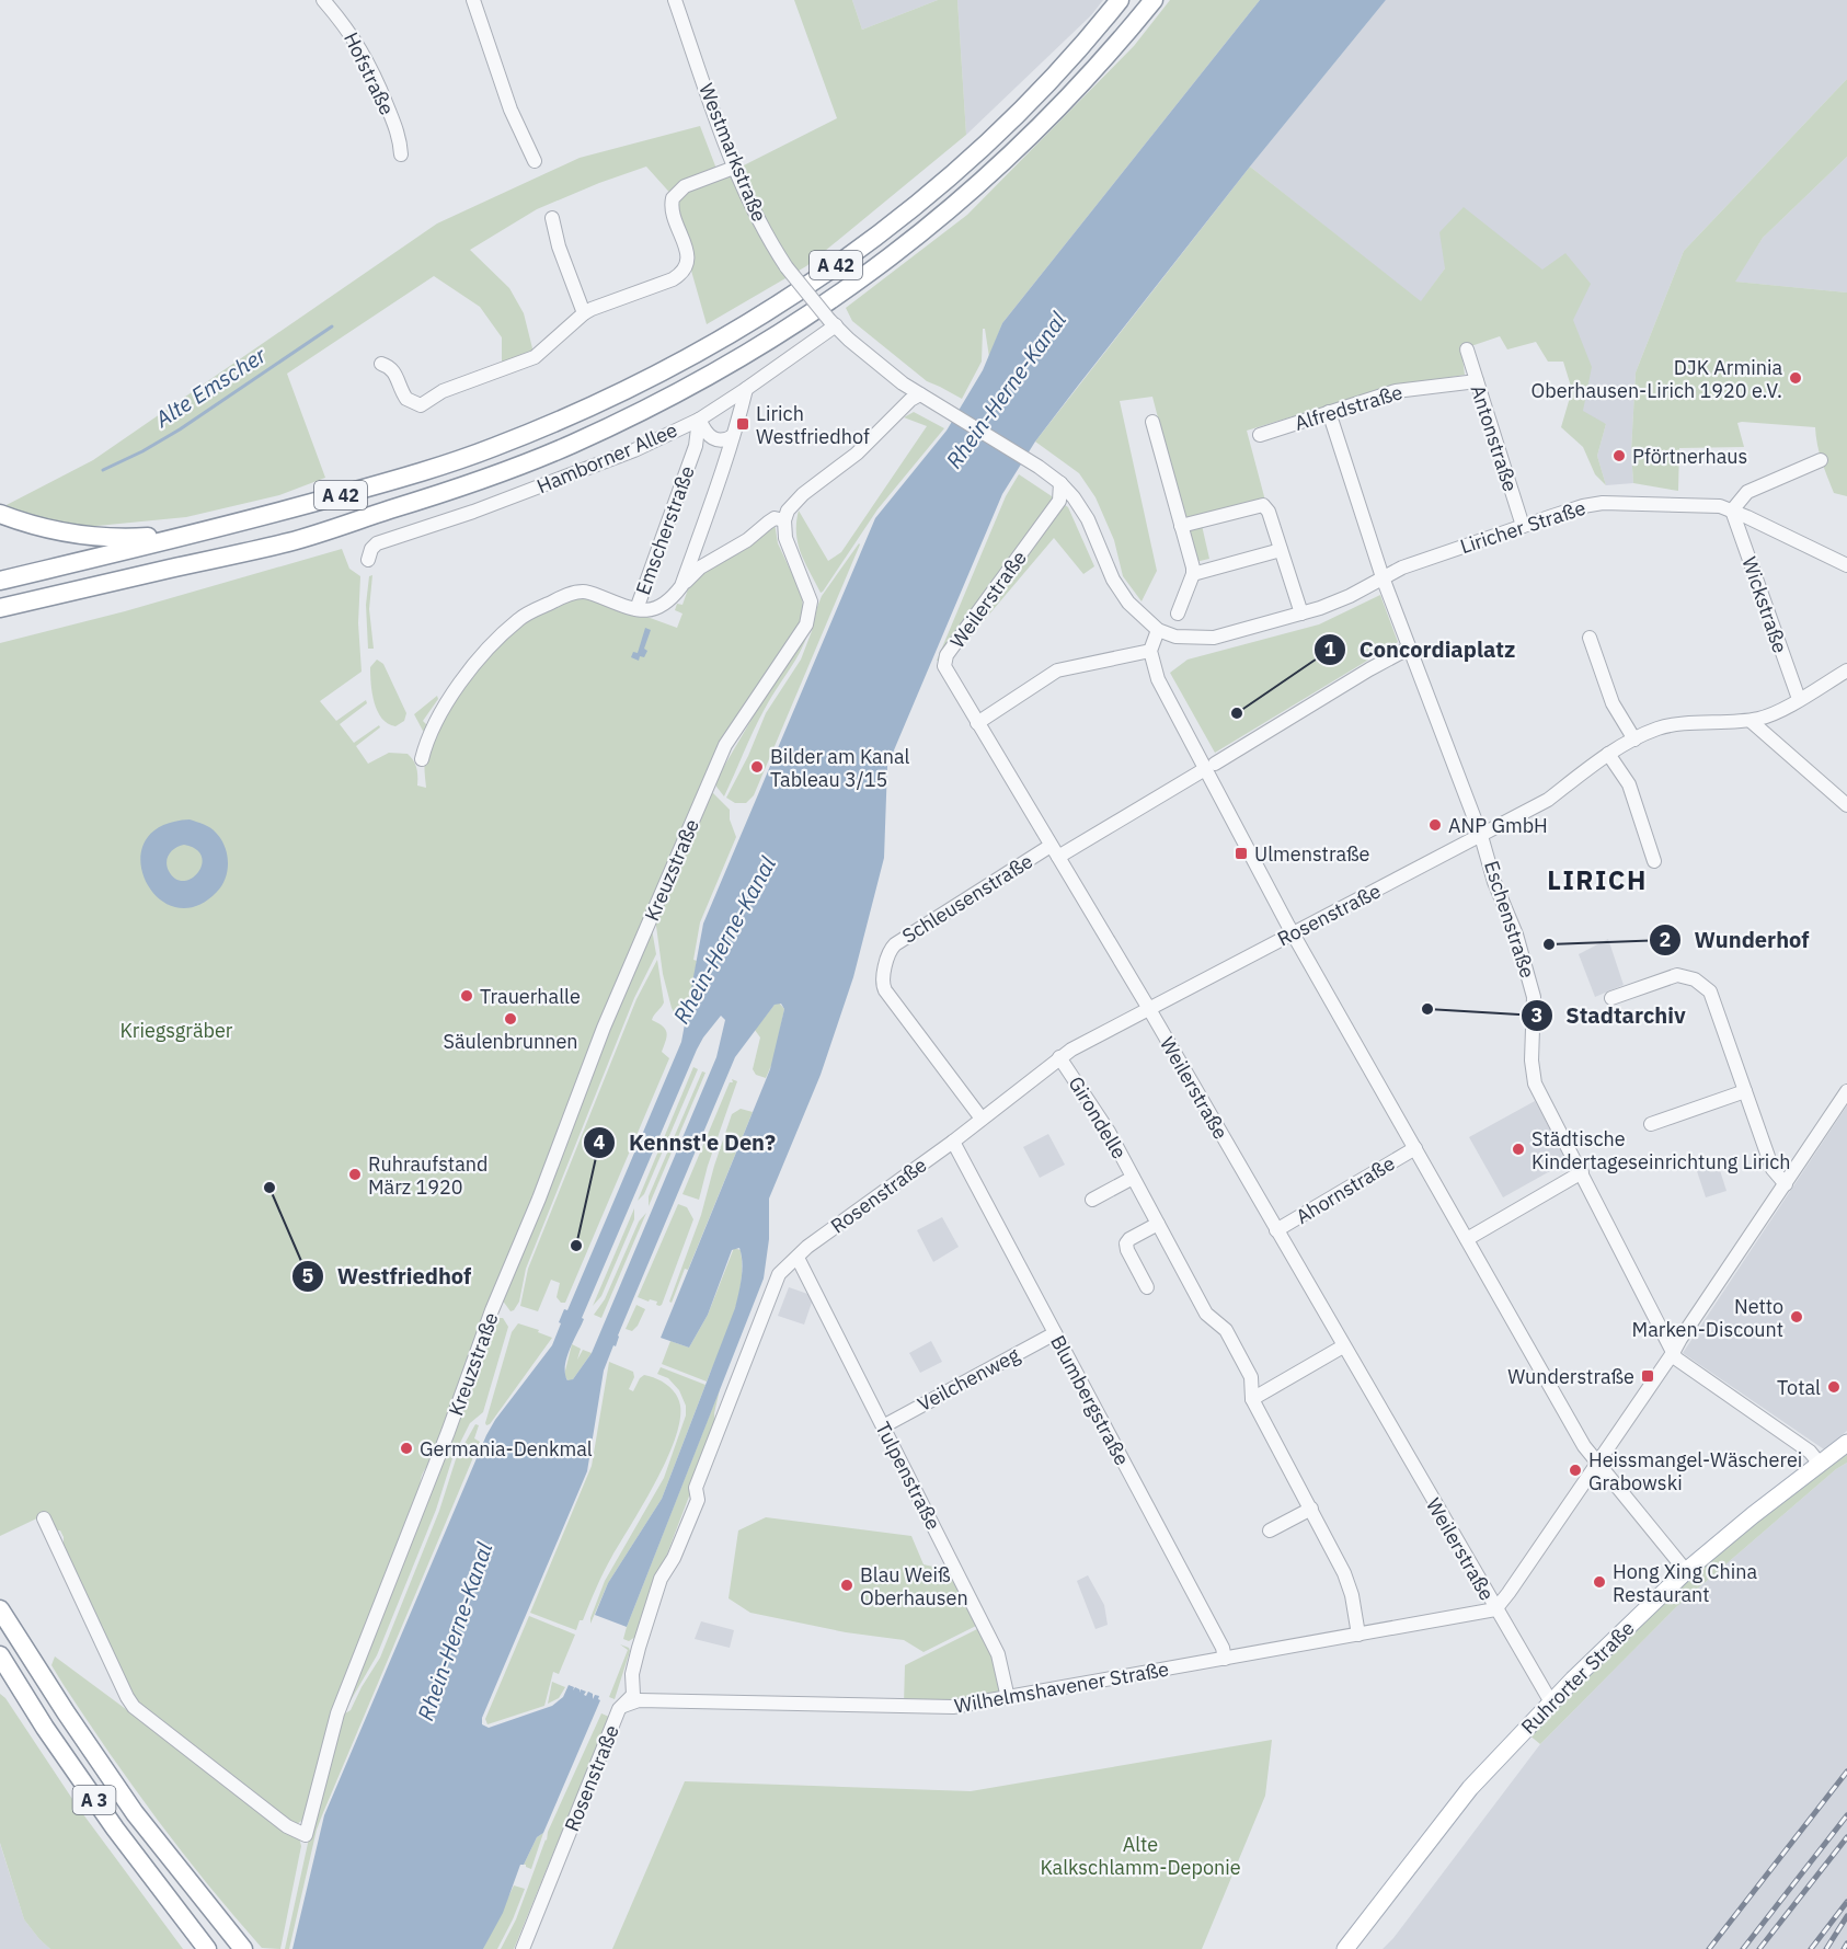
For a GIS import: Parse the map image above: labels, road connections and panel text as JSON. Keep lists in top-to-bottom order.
{
  "streets": {
    "highway": ["A 42", "A 3"],
    "main road": ["Ruhrorter Straße"],
    "street": [
      "Hofstraße",
      "Westmarkstraße",
      "Alfredstraße",
      "Antonstraße",
      "Hamborner Allee",
      "Liricher Straße",
      "Emscherstraße",
      "Weilerstraße",
      "Wickstraße",
      "Kreuzstraße",
      "Schleusenstraße",
      "Rosenstraße",
      "Eschenstraße",
      "Girondelle",
      "Ahornstraße",
      "Veilchenweg",
      "Blumbergstraße",
      "Tulpenstraße",
      "Wilhelmshavener Straße"
    ]
  },
  "crossings": [
    ["Westmarkstraße", "Hamborner Allee"],
    ["Westmarkstraße", "Weilerstraße"],
    ["Alfredstraße", "Antonstraße"],
    ["Alfredstraße", "Eschenstraße"],
    ["Antonstraße", "Liricher Straße"],
    ["Hamborner Allee", "Emscherstraße"],
    ["Liricher Straße", "Wickstraße"],
    ["Liricher Straße", "Eschenstraße"],
    ["Emscherstraße", "Kreuzstraße"],
    ["Weilerstraße", "Schleusenstraße"],
    ["Weilerstraße", "Rosenstraße"],
    ["Weilerstraße", "Ahornstraße"],
    ["Weilerstraße", "Ruhrorter Straße"],
    ["Weilerstraße", "Wilhelmshavener Straße"],
    ["Wickstraße", "Rosenstraße"],
    ["Schleusenstraße", "Rosenstraße"],
    ["Rosenstraße", "Eschenstraße"],
    ["Rosenstraße", "Girondelle"],
    ["Rosenstraße", "Blumbergstraße"],
    ["Rosenstraße", "Tulpenstraße"],
    ["Rosenstraße", "Wilhelmshavener Straße"],
    ["Eschenstraße", "Ruhrorter Straße"],
    ["Girondelle", "Wilhelmshavener Straße"],
    ["Veilchenweg", "Blumbergstraße"],
    ["Veilchenweg", "Tulpenstraße"],
    ["Blumbergstraße", "Wilhelmshavener Straße"],
    ["Tulpenstraße", "Wilhelmshavener Straße"]
  ],
  "districts": ["LIRICH"],
  "water": ["Alte Emscher", "Rhein-Herne-Kanal"],
  "parks": ["Kriegsgräber", "Alte Kalkschlamm-Deponie"],
  "places": {
    "other": [
      "DJK Arminia Oberhausen-Lirich 1920 e.V.",
      "Pförtnerhaus",
      "Concordiaplatz",
      "Bilder am Kanal Tableau 3/15",
      "ANP GmbH",
      "Wunderhof",
      "Trauerhalle",
      "Stadtarchiv",
      "Säulenbrunnen",
      "Städtische Kindertageseinrichtung Lirich",
      "Ruhraufstand März 1920",
      "Westfriedhof",
      "Kennst'e Den?",
      "Netto Marken-Discount",
      "Total",
      "Germania-Denkmal",
      "Heissmangel-Wäscherei Grabowski",
      "Hong Xing China Restaurant",
      "Blau Weiß Oberhausen"
    ],
    "transit": ["Lirich Westfriedhof", "Ulmenstraße", "Wunderstraße"]
  }
}
